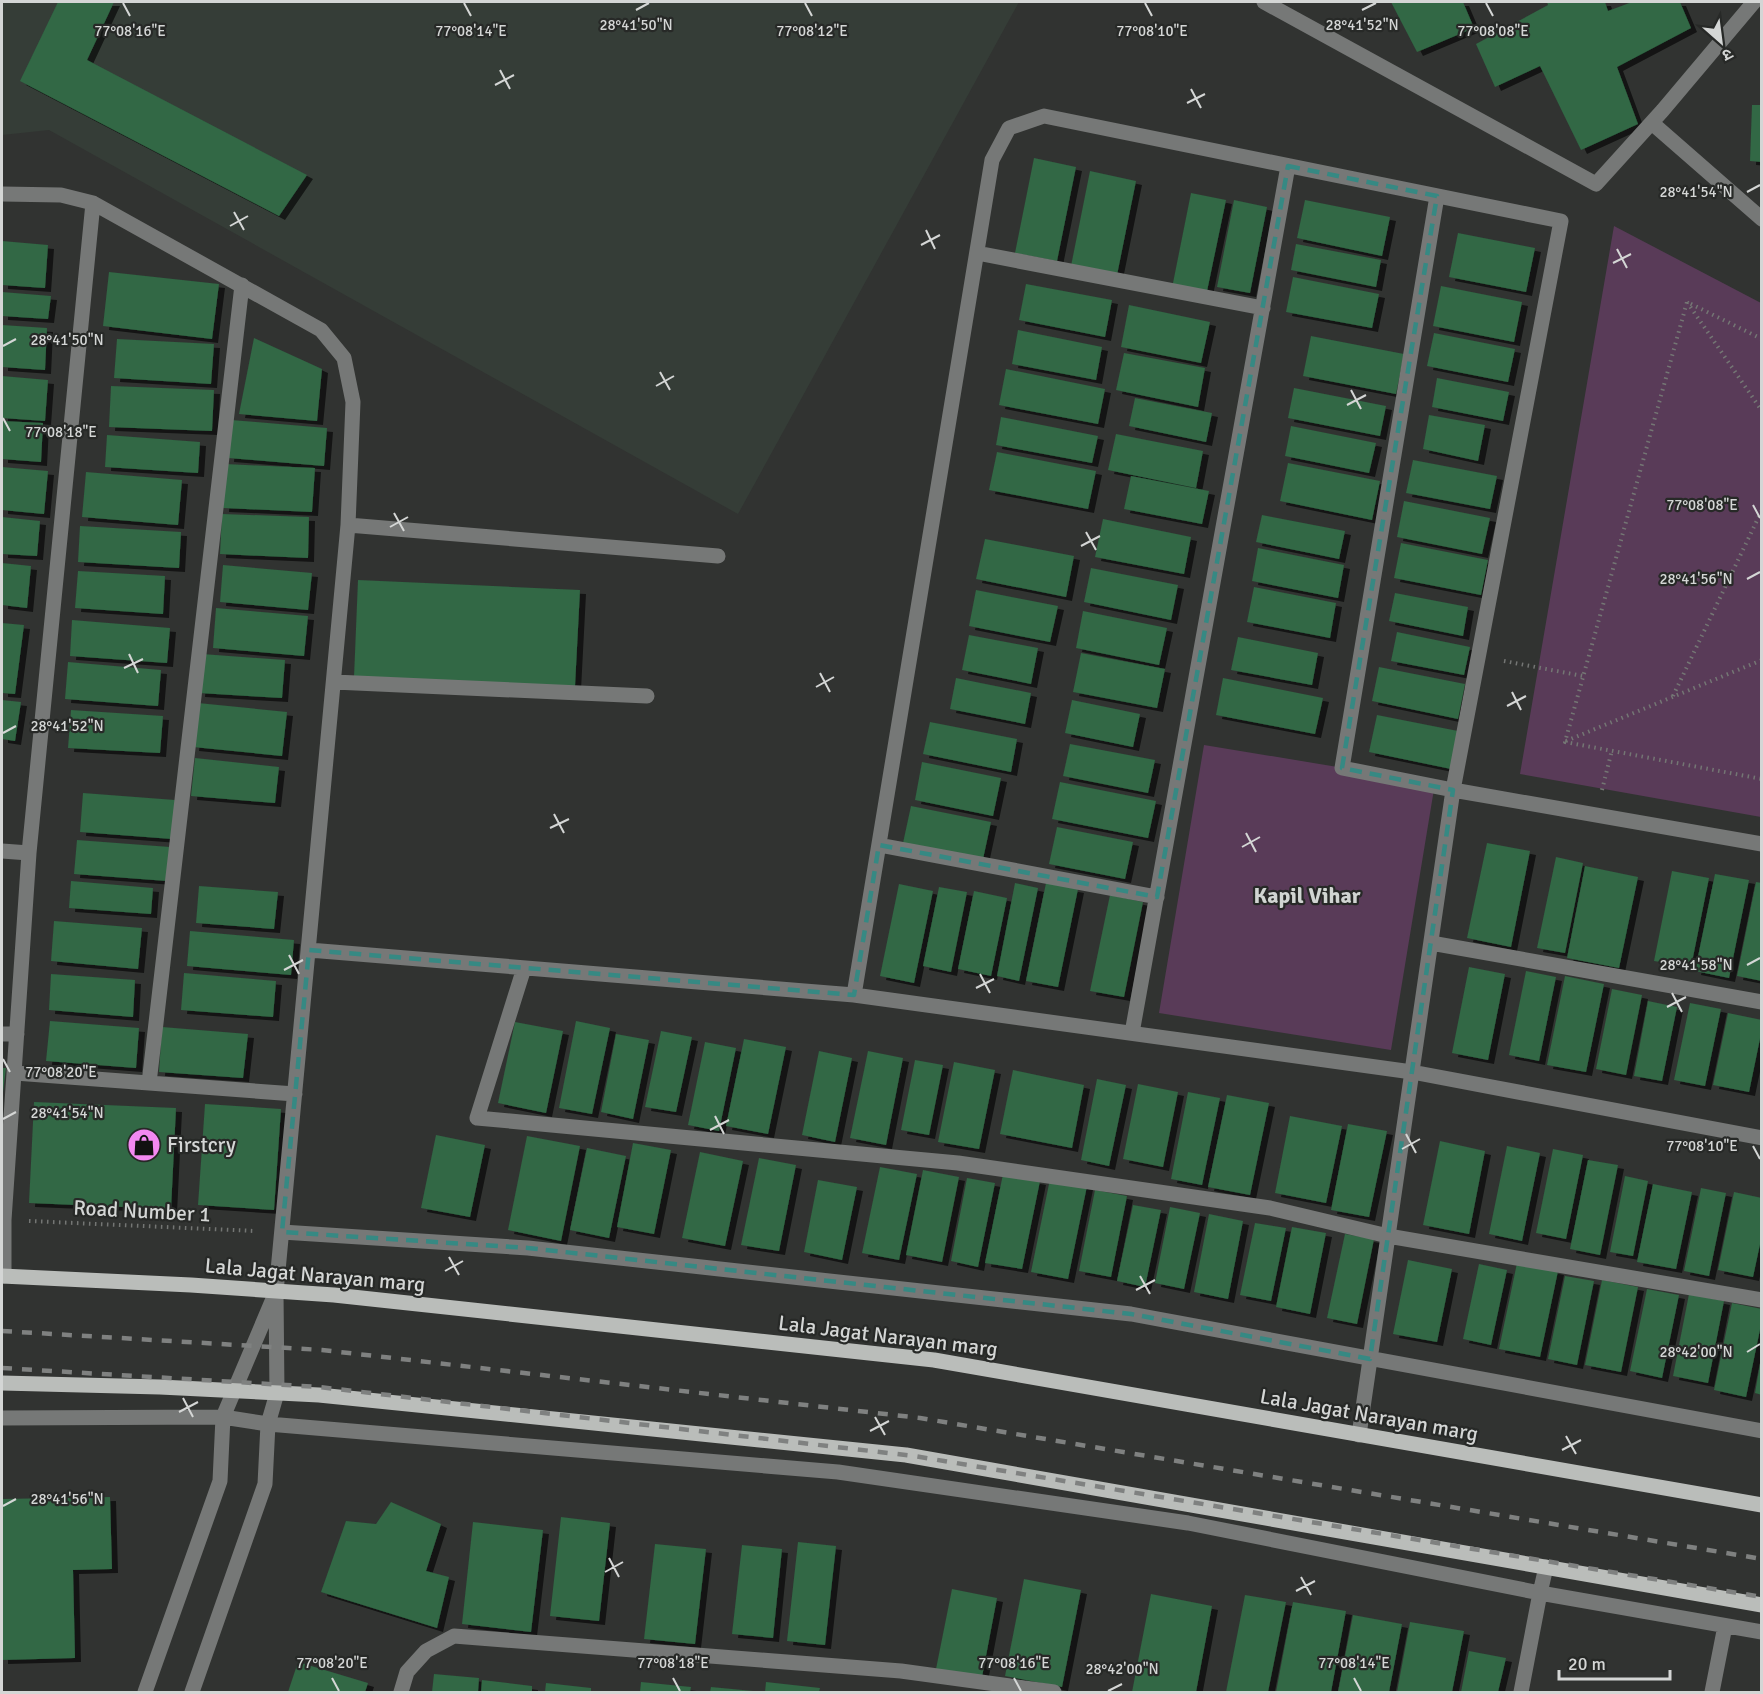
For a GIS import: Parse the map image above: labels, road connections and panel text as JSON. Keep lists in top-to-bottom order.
{
  "streets": {
    "main road": ["Lala Jagat Narayan marg"],
    "path": ["Road Number 1"]
  },
  "districts": ["Kapil Vihar"],
  "places": {
    "shop": ["Firstcry"]
  },
  "scale_bar": "20 m",
  "north": "bottom right",
  "coordinates": [
    "28°41'50\"N",
    "28°41'52\"N",
    "77°08'16\"E",
    "77°08'10\"E",
    "77°08'08\"E",
    "77°08'14\"E",
    "77°08'12\"E",
    "28°41'54\"N",
    "77°08'18\"E",
    "28°41'56\"N",
    "28°41'58\"N",
    "77°08'20\"E",
    "28°42'00\"N"
  ]
}
